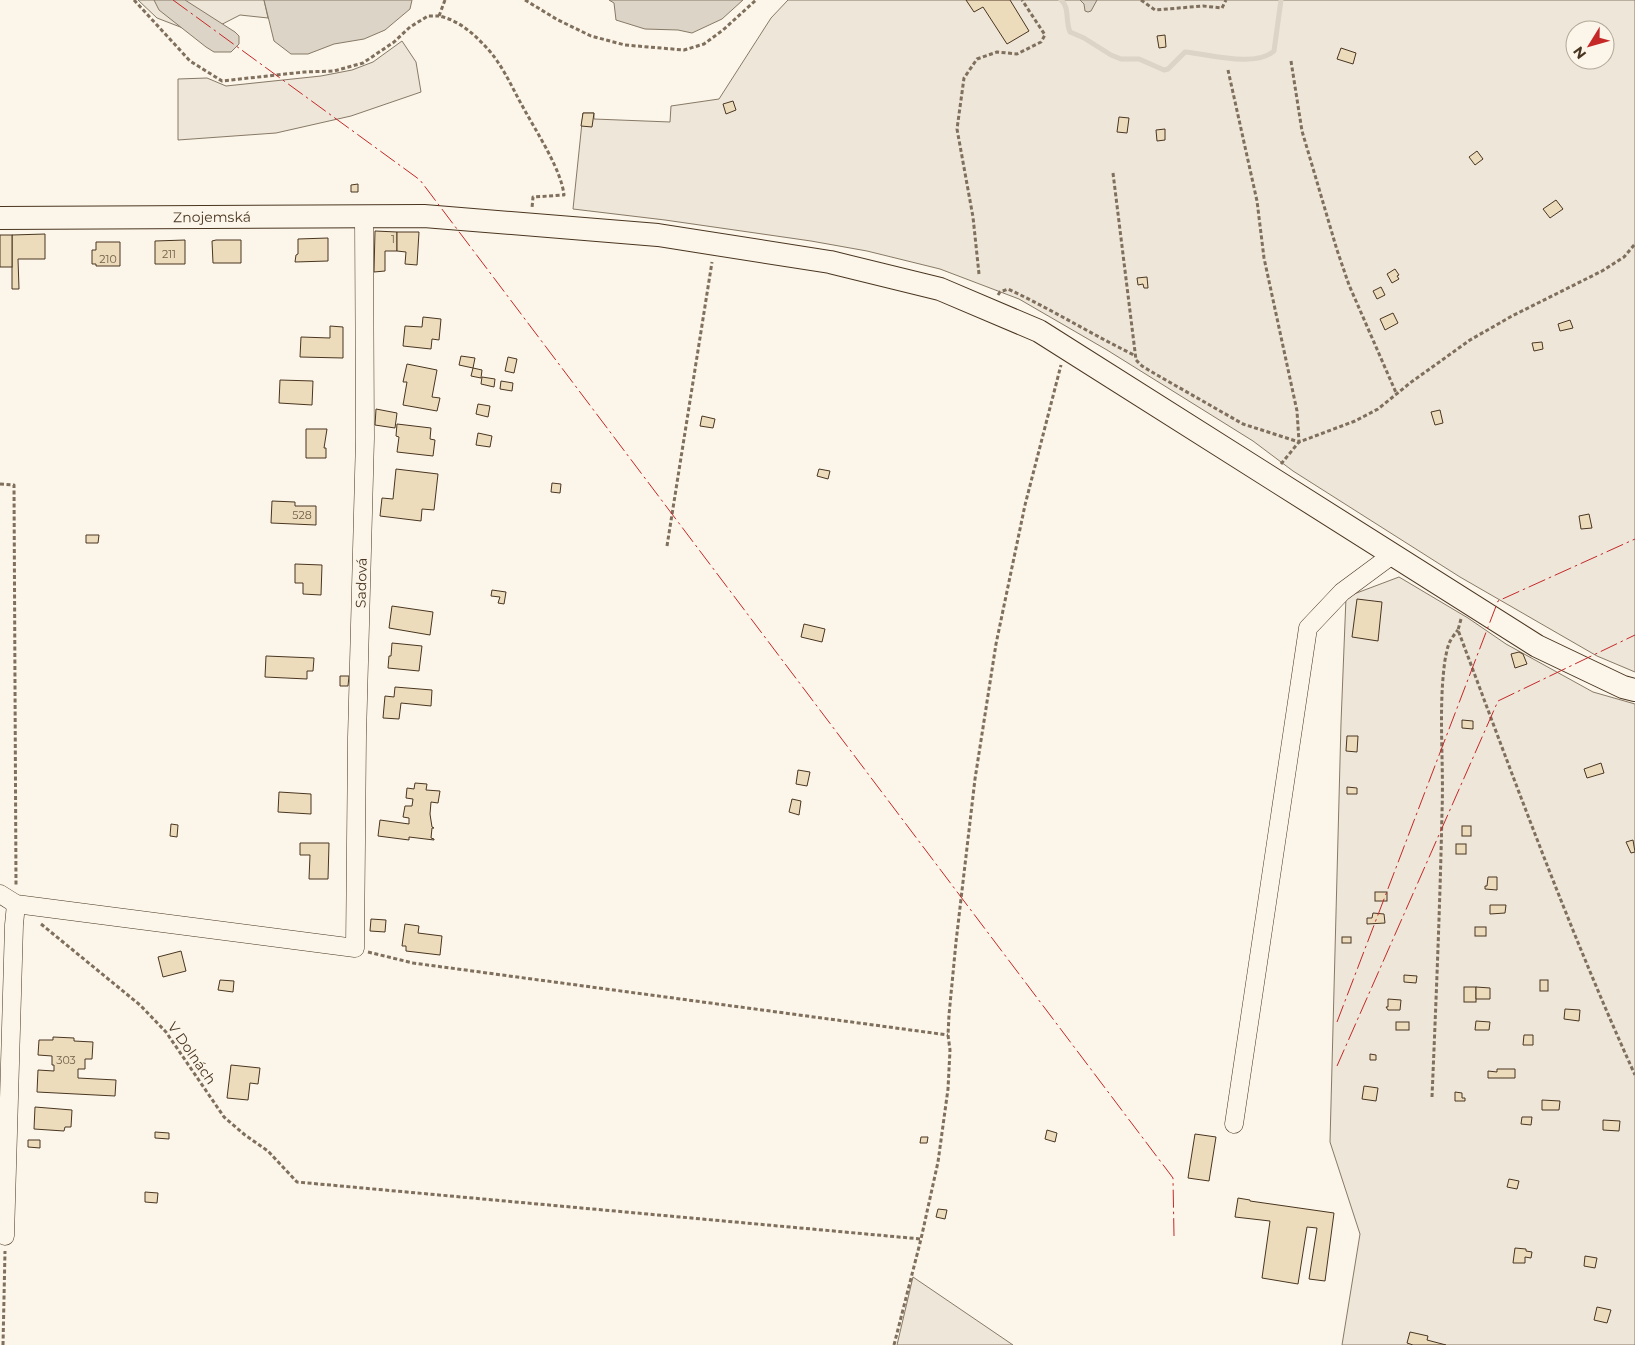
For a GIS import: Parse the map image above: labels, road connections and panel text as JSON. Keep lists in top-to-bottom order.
{
  "streets": {
    "main road": ["Znojemská"],
    "street": ["Sadová"],
    "path": ["V Dolnách"]
  },
  "crossings": [
    ["Znojemská", "Sadová"]
  ],
  "house_numbers": [
    "1",
    "211",
    "210",
    "528",
    "303"
  ],
  "north": "bottom left"
}
